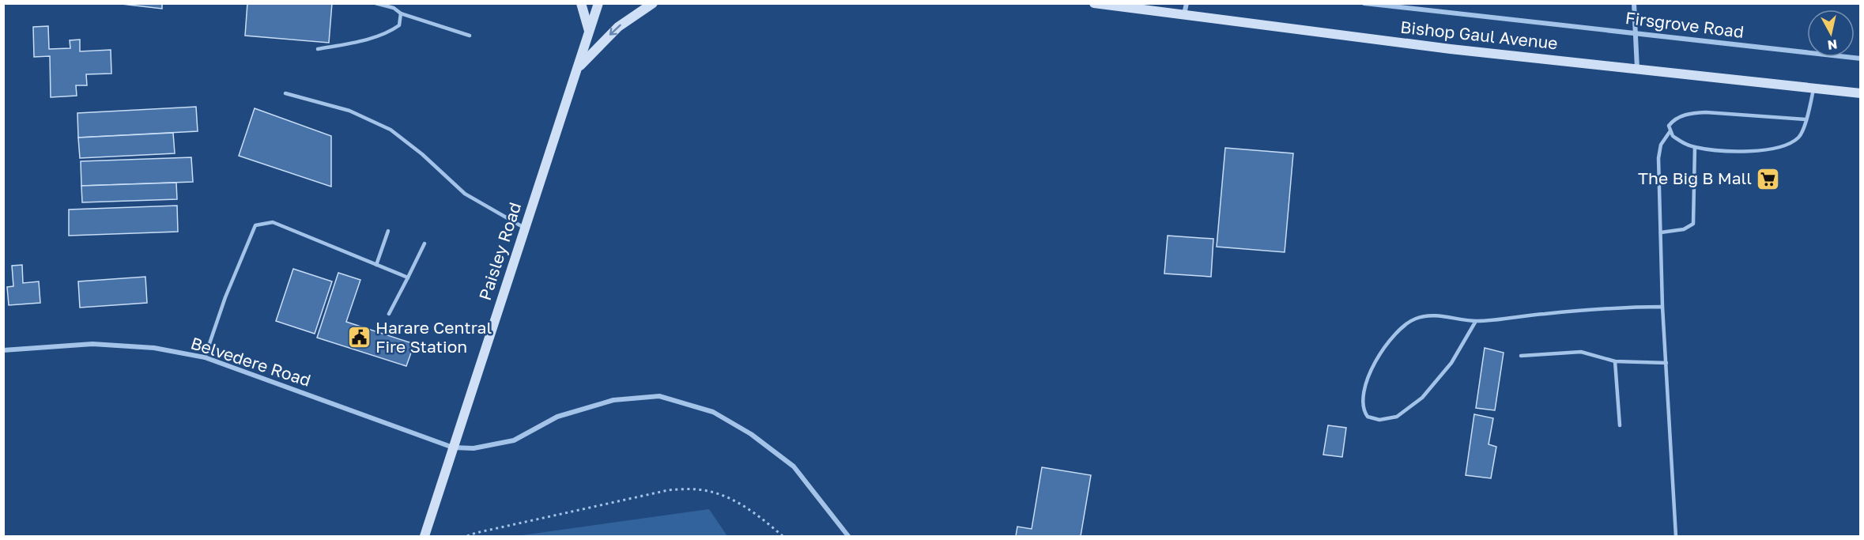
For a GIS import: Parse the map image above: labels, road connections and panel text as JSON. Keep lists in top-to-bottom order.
{
  "streets": {
    "main road": ["Bishop Gaul Avenue", "Paisley Road"],
    "street": ["Firsgrove Road", "Belvedere Road"]
  },
  "crossings": [
    ["Paisley Road", "Belvedere Road"]
  ],
  "places": {
    "supermarket": ["The Big B Mall"],
    "public building": ["Harare Central Fire Station"]
  },
  "north": "bottom"
}
